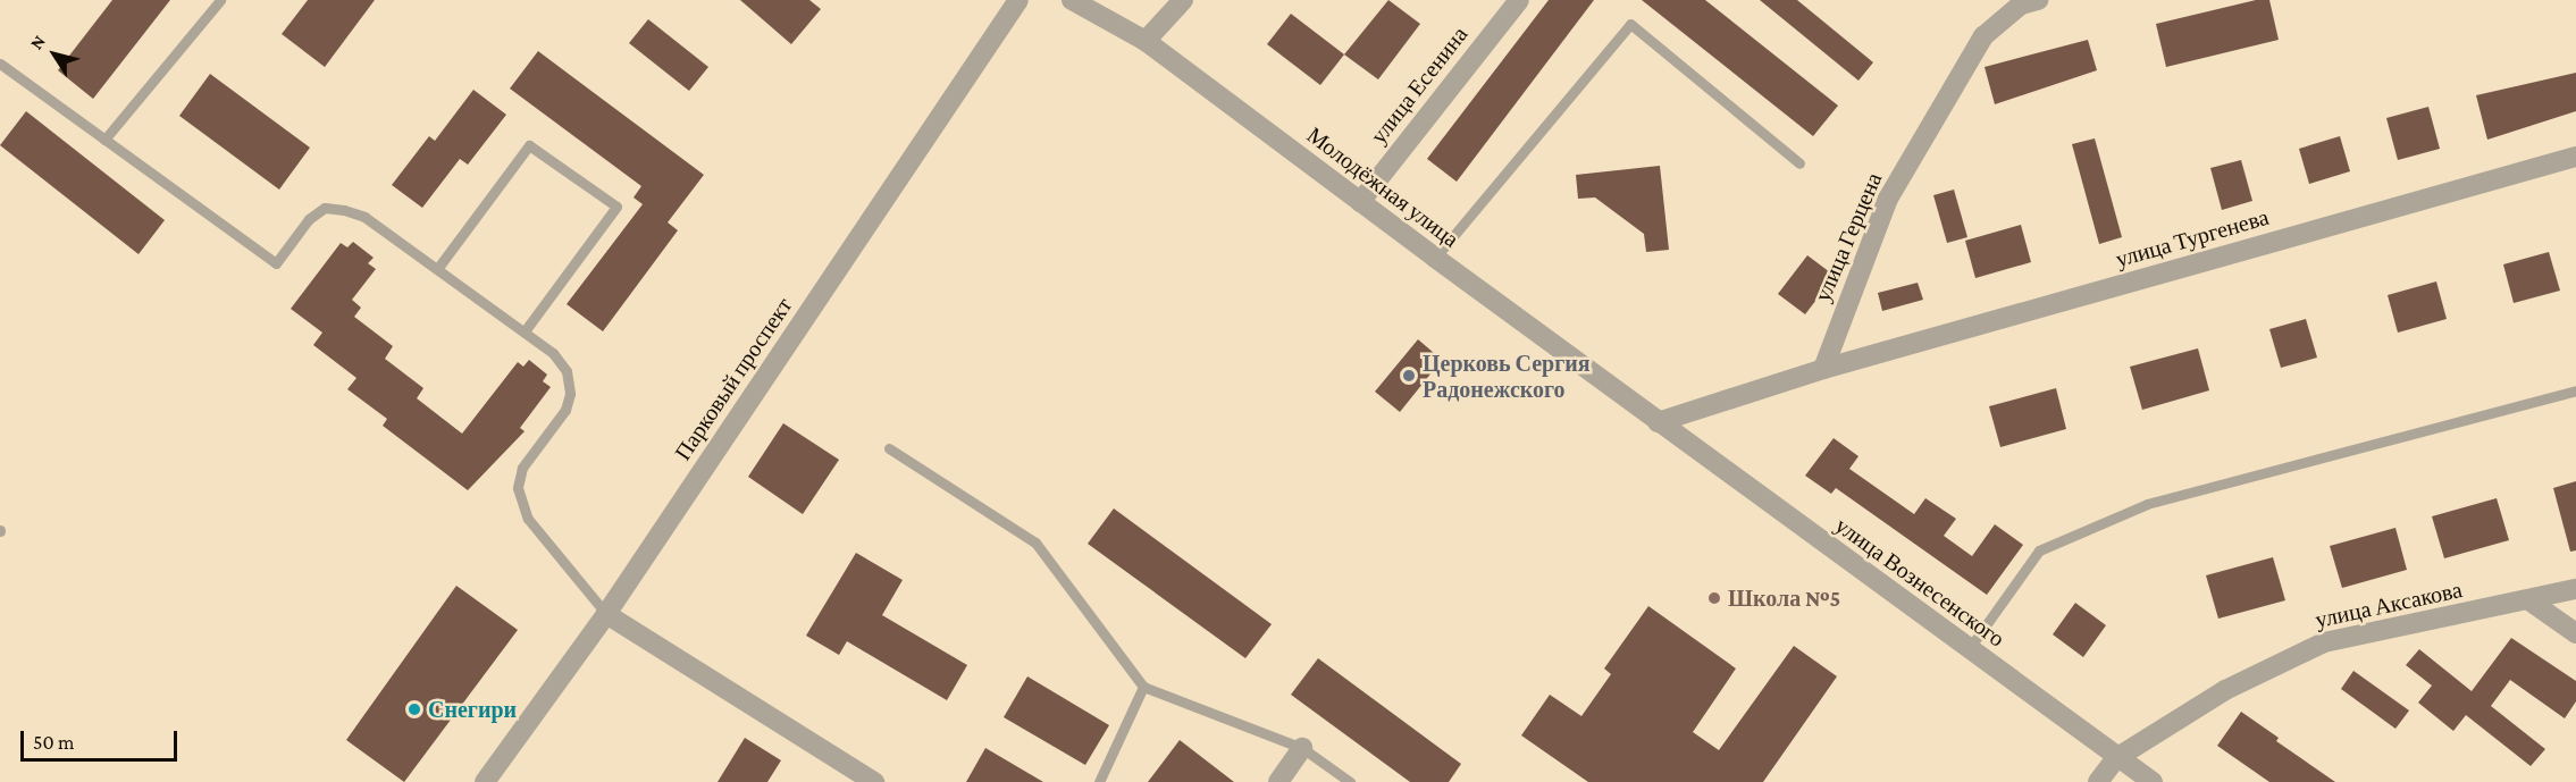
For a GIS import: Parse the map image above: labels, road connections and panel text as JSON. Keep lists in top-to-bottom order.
{
  "streets": {
    "street": [
      "улица Есенина",
      "Молодёжная улица",
      "улица Герцена",
      "улица Тургенева",
      "Парковый проспект",
      "улица Вознесенского",
      "улица Аксакова"
    ]
  },
  "crossings": [
    ["улица Есенина", "Молодёжная улица"],
    ["Молодёжная улица", "улица Вознесенского"],
    ["улица Герцена", "улица Тургенева"],
    ["улица Вознесенского", "улица Аксакова"]
  ],
  "places": ["Церковь Сергия Радонежского", "Школа №5", "Снегири"],
  "scale_bar": "50 m",
  "north": "top left"
}
